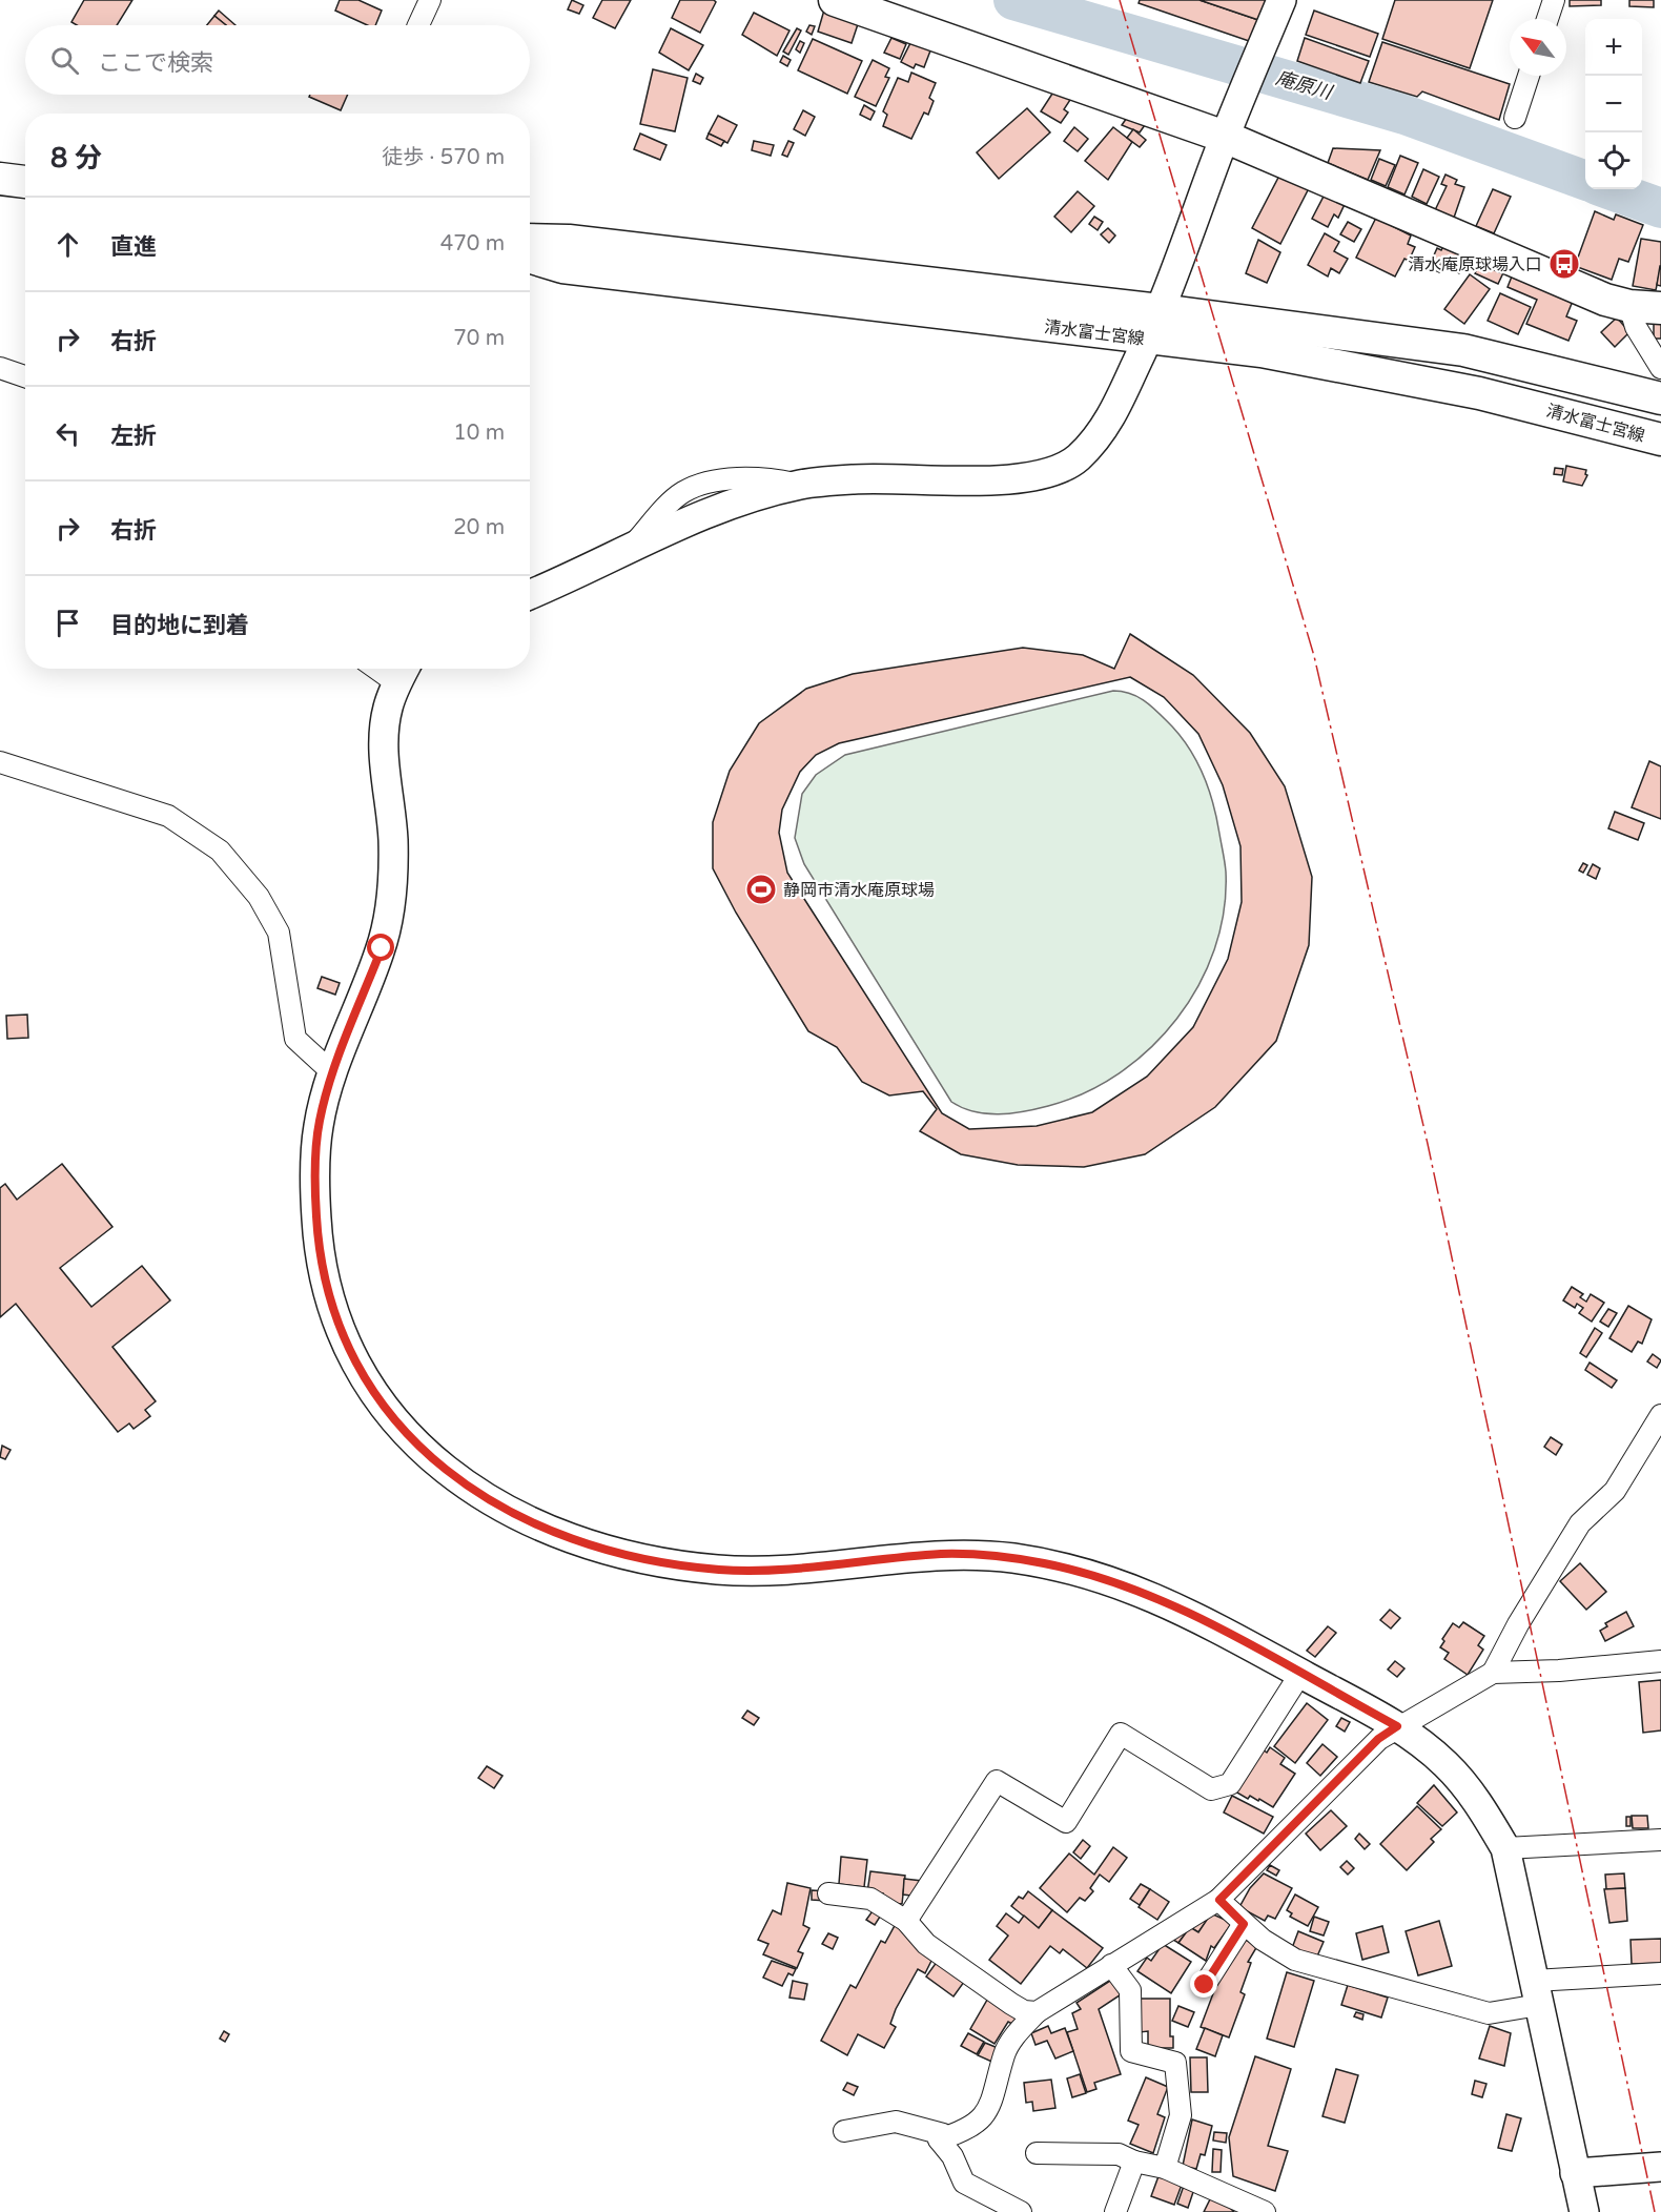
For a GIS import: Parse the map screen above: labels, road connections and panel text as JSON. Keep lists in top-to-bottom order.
{
  "streets": {
    "main road": ["清水富士宮線"]
  },
  "water": ["庵原川"],
  "places": {
    "bus stop": ["清水庵原球場入口"],
    "sports": ["静岡市清水庵原球場"]
  },
  "north": "top left",
  "page": {
    "map_buttons": ["+", "−"],
    "search": "ここで検索",
    "heading": ["8 分", "徒歩 · 570 m"],
    "list": [
      ["直進", "470 m"],
      ["右折", "70 m"],
      ["左折", "10 m"],
      ["右折", "20 m"],
      "目的地に到着"
    ]
  }
}
